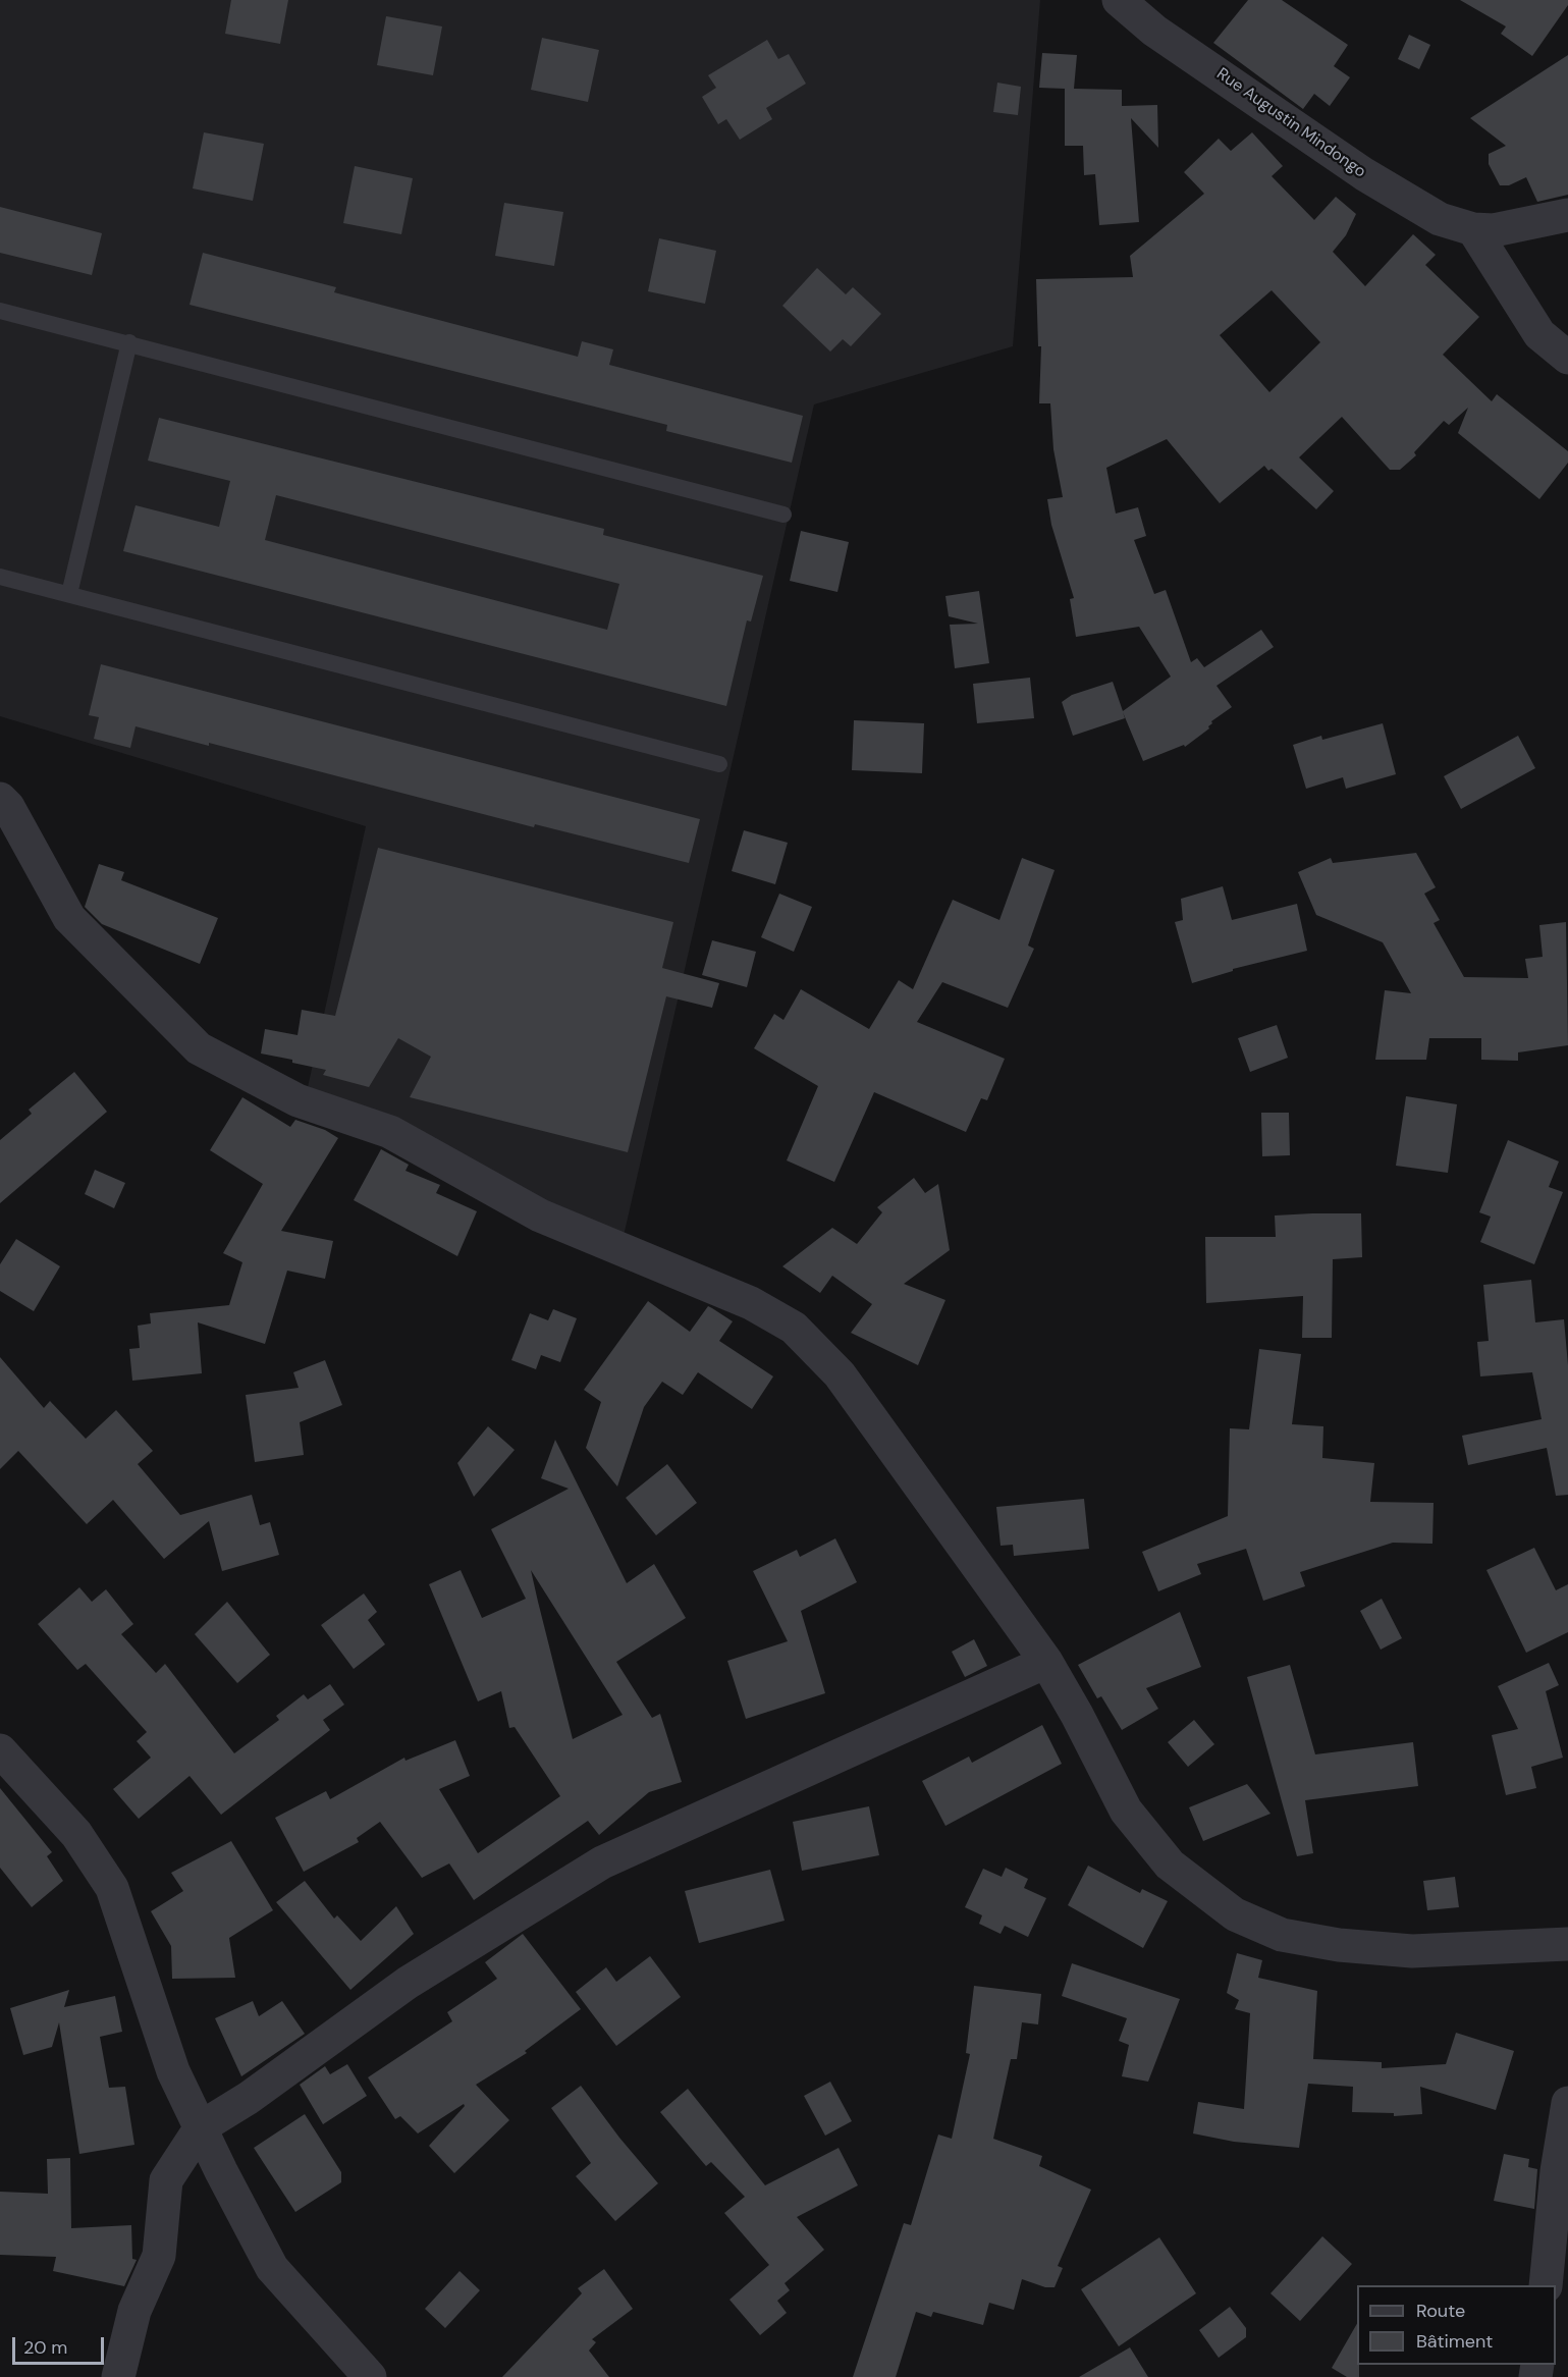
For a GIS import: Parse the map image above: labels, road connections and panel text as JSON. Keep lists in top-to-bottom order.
{
  "streets": {
    "street": ["Rue Augustin Mindongo"]
  },
  "legend": ["Route", "Bâtiment"],
  "scale_bar": "20 m"
}
